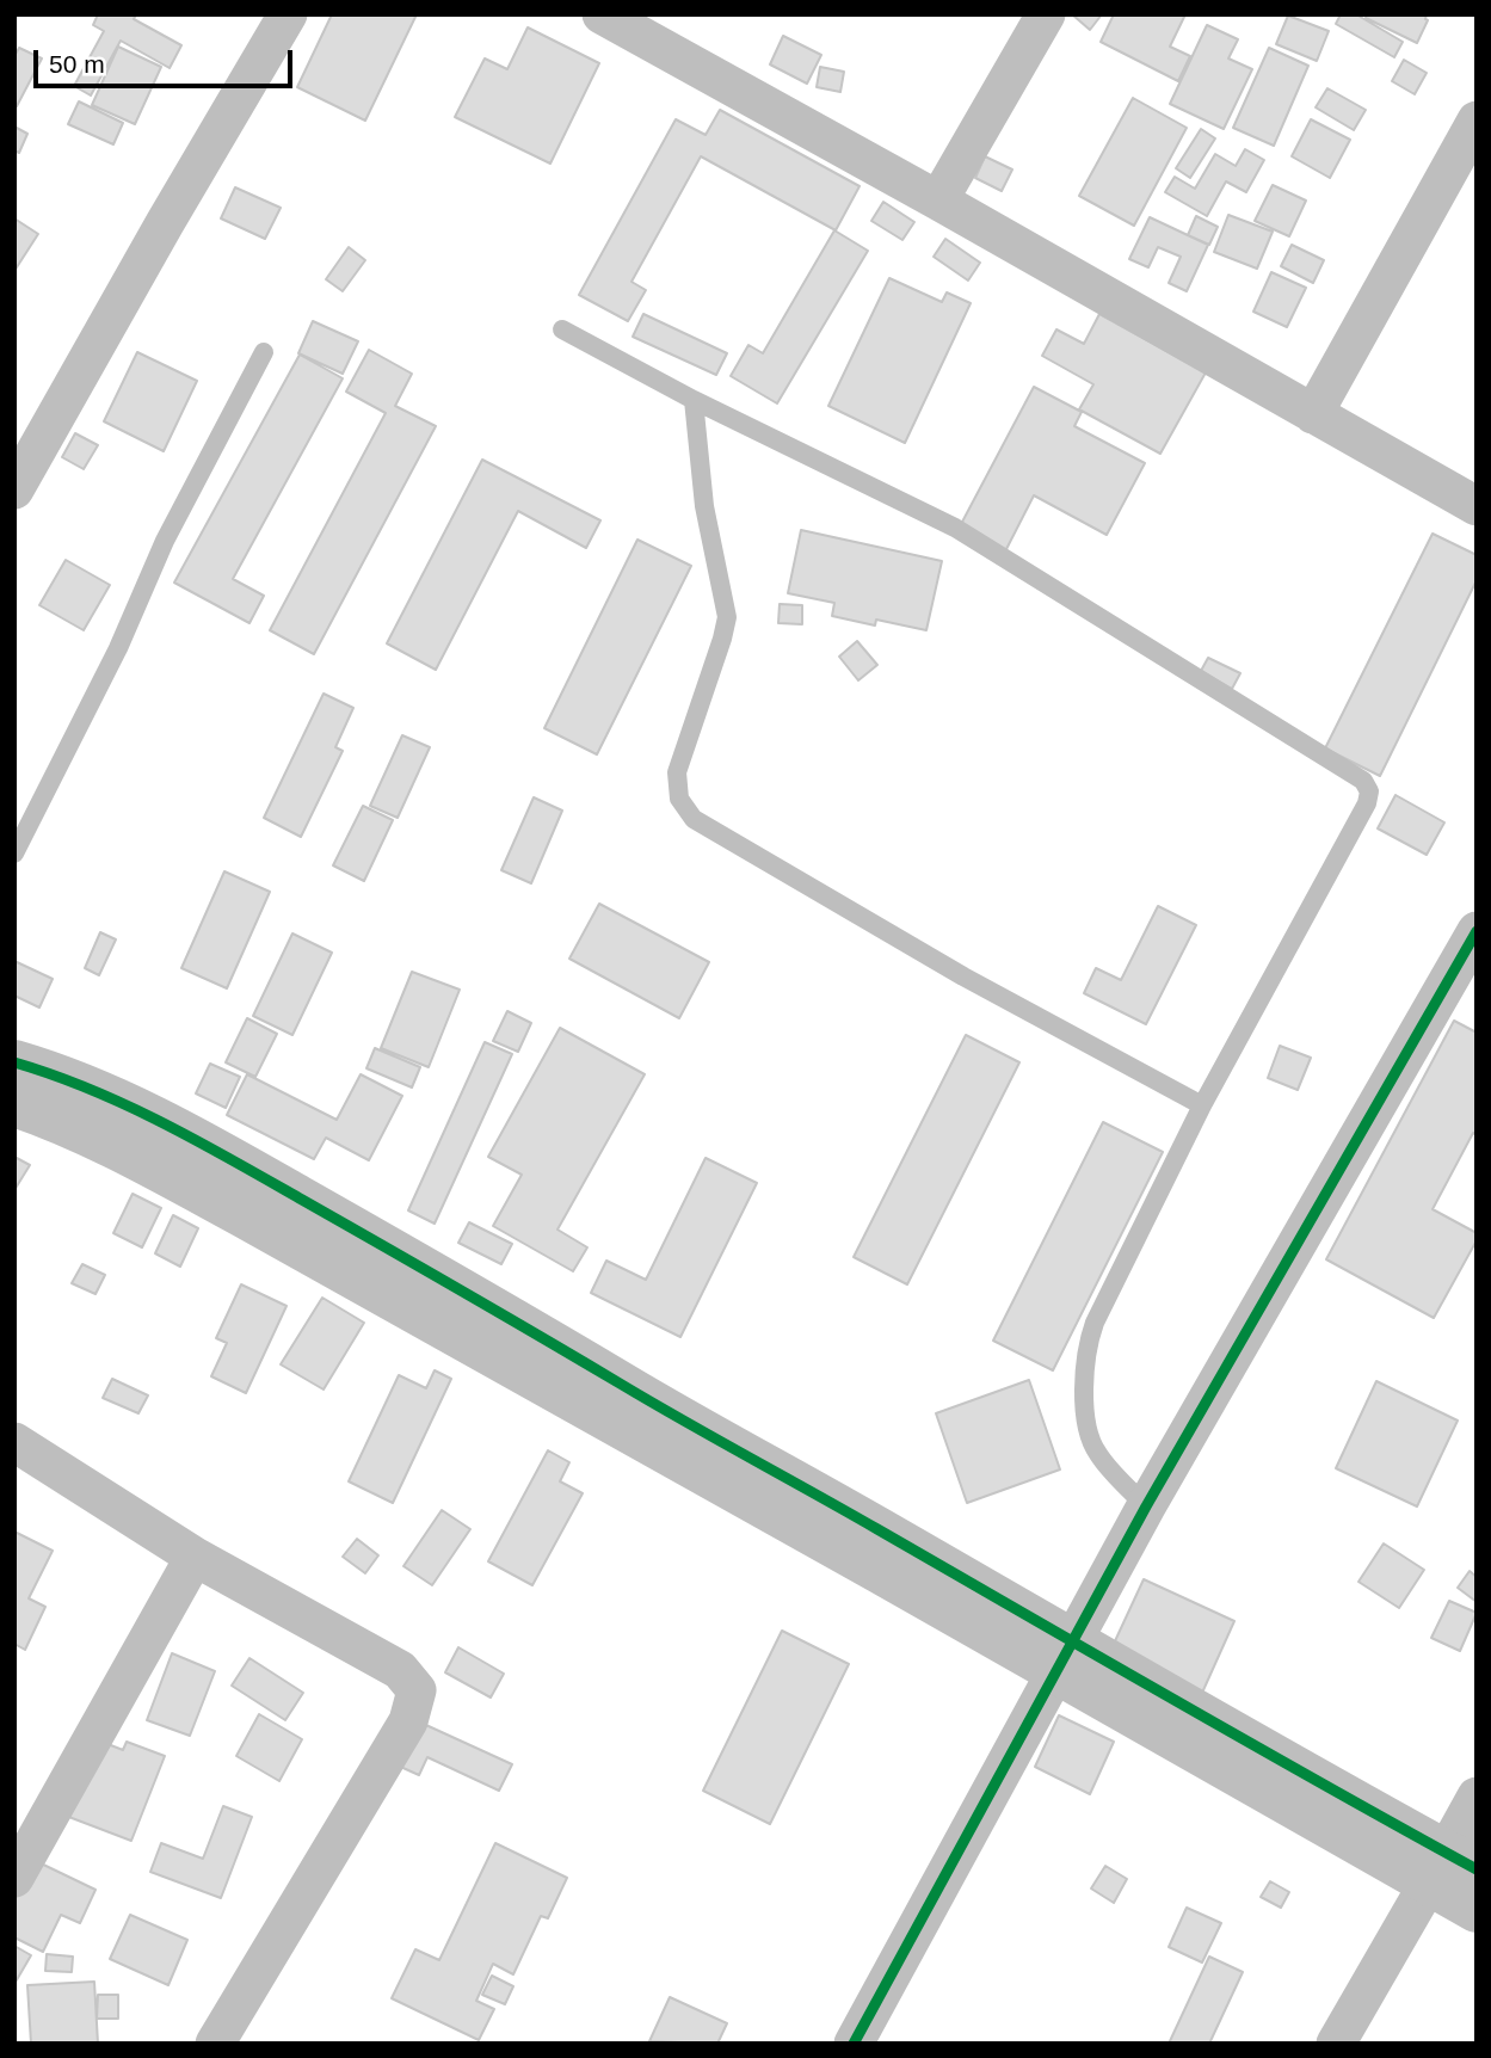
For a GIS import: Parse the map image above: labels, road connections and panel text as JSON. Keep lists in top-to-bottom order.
{
  "scale_bar": "50 m"
}
